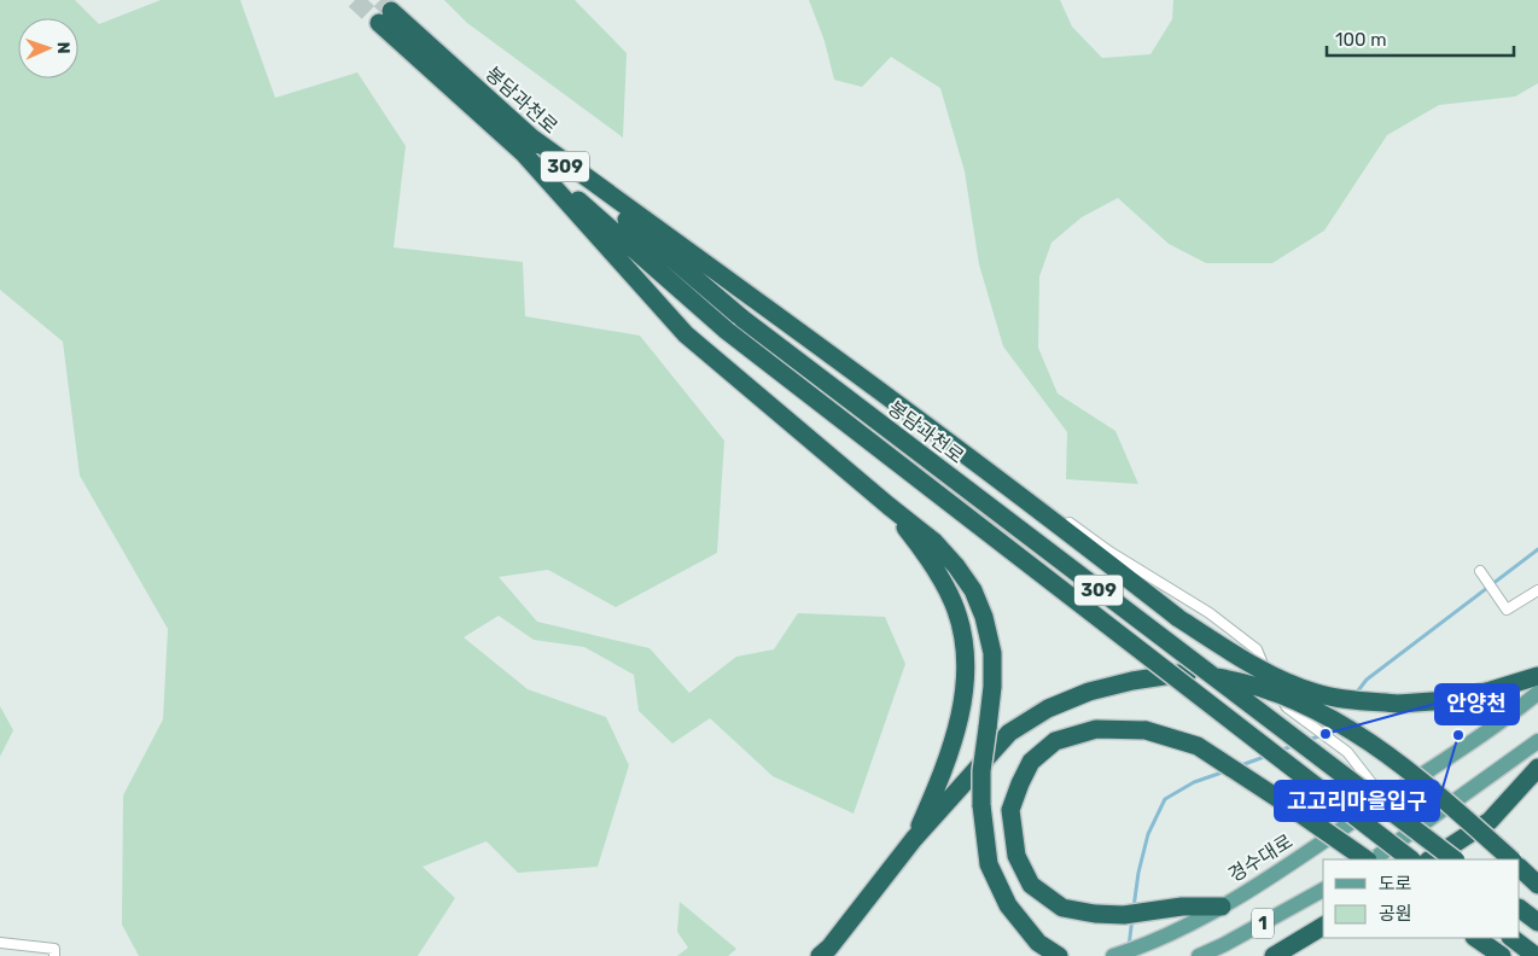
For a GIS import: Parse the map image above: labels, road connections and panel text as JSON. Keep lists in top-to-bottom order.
{
  "streets": {
    "highway": ["봉담과천로", "309"],
    "main road": ["경수대로", "1"]
  },
  "crossings": [
    ["경수대로", "1"]
  ],
  "places": ["안양천", "고고리마을입구"],
  "legend": ["도로", "공원"],
  "scale_bar": "100 m",
  "north": "right"
}
